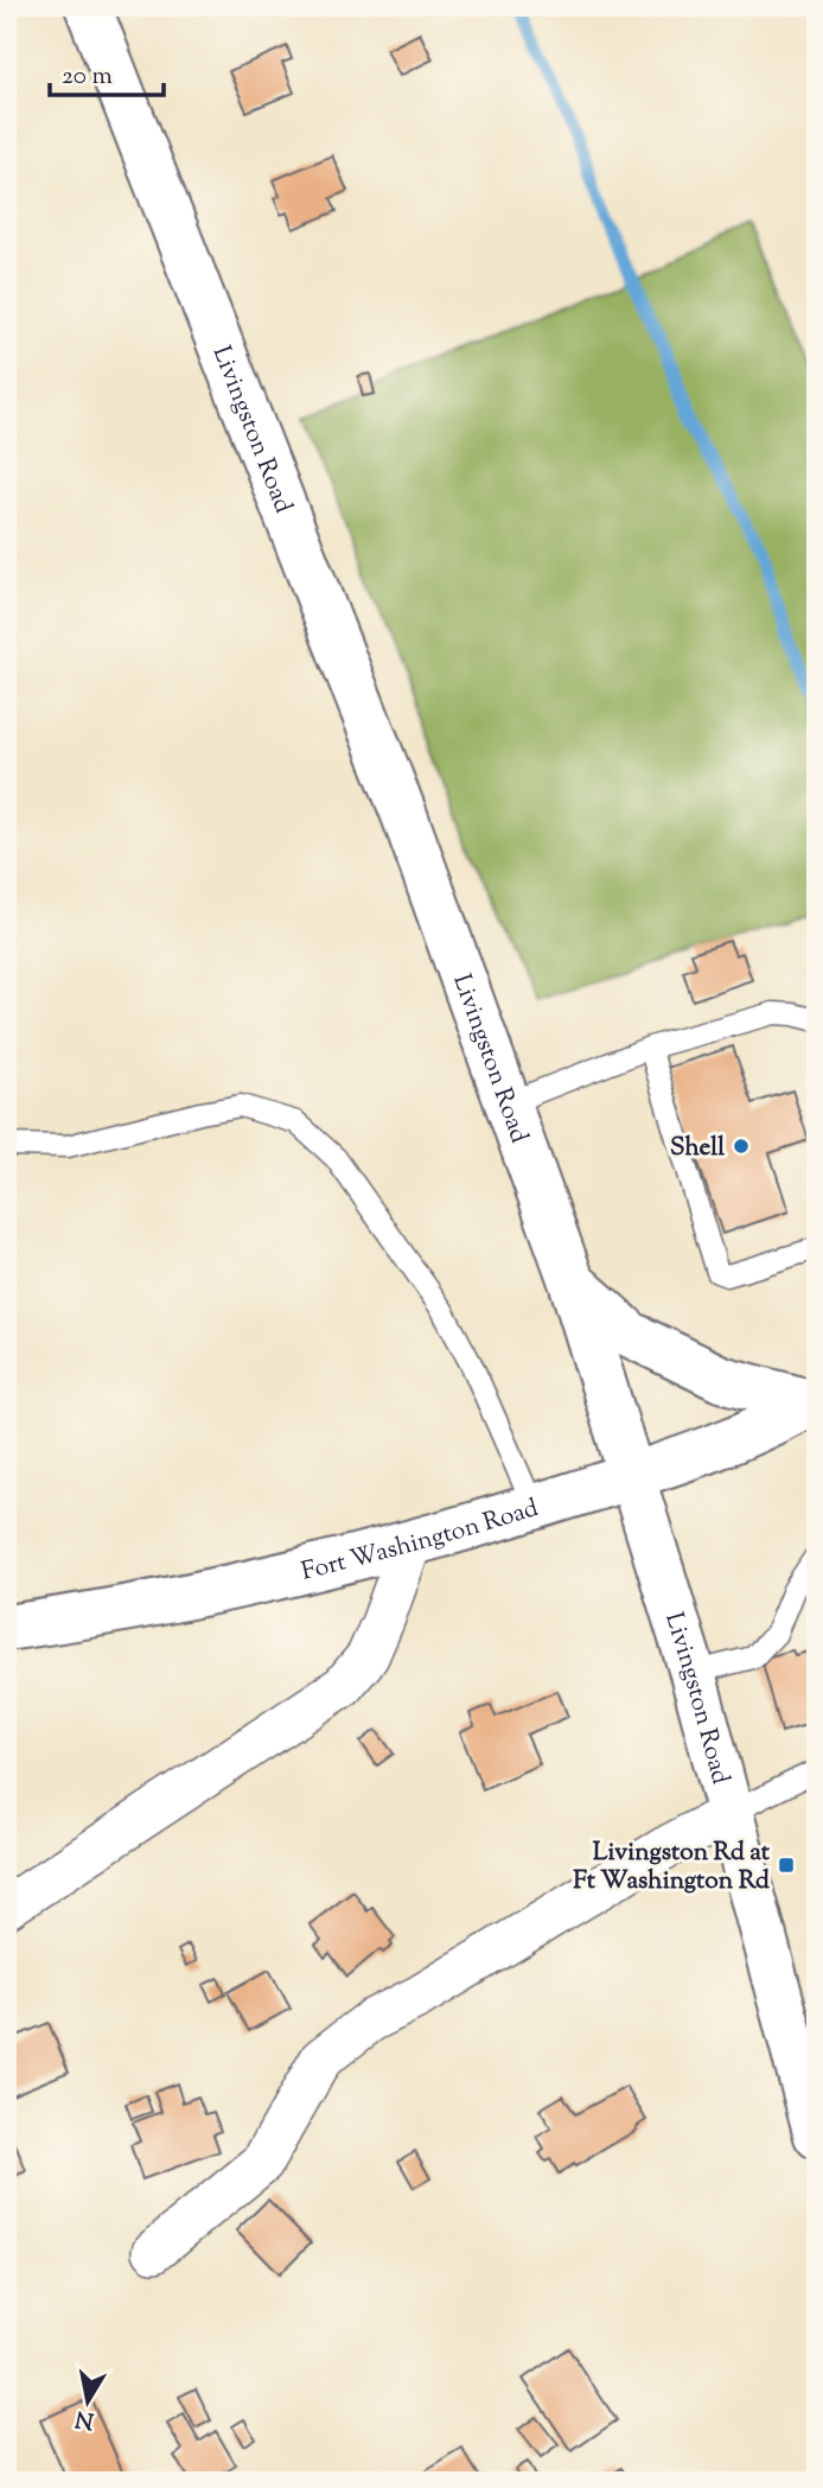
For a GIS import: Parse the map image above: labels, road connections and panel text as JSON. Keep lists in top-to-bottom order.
{
  "streets": {
    "main road": ["Livingston Road", "Fort Washington Road"]
  },
  "crossings": [
    ["Livingston Road", "Fort Washington Road"]
  ],
  "places": {
    "other": ["Shell"],
    "transit": ["Livingston Rd at Ft Washington Rd"]
  },
  "scale_bar": "20 m",
  "north": "bottom"
}
